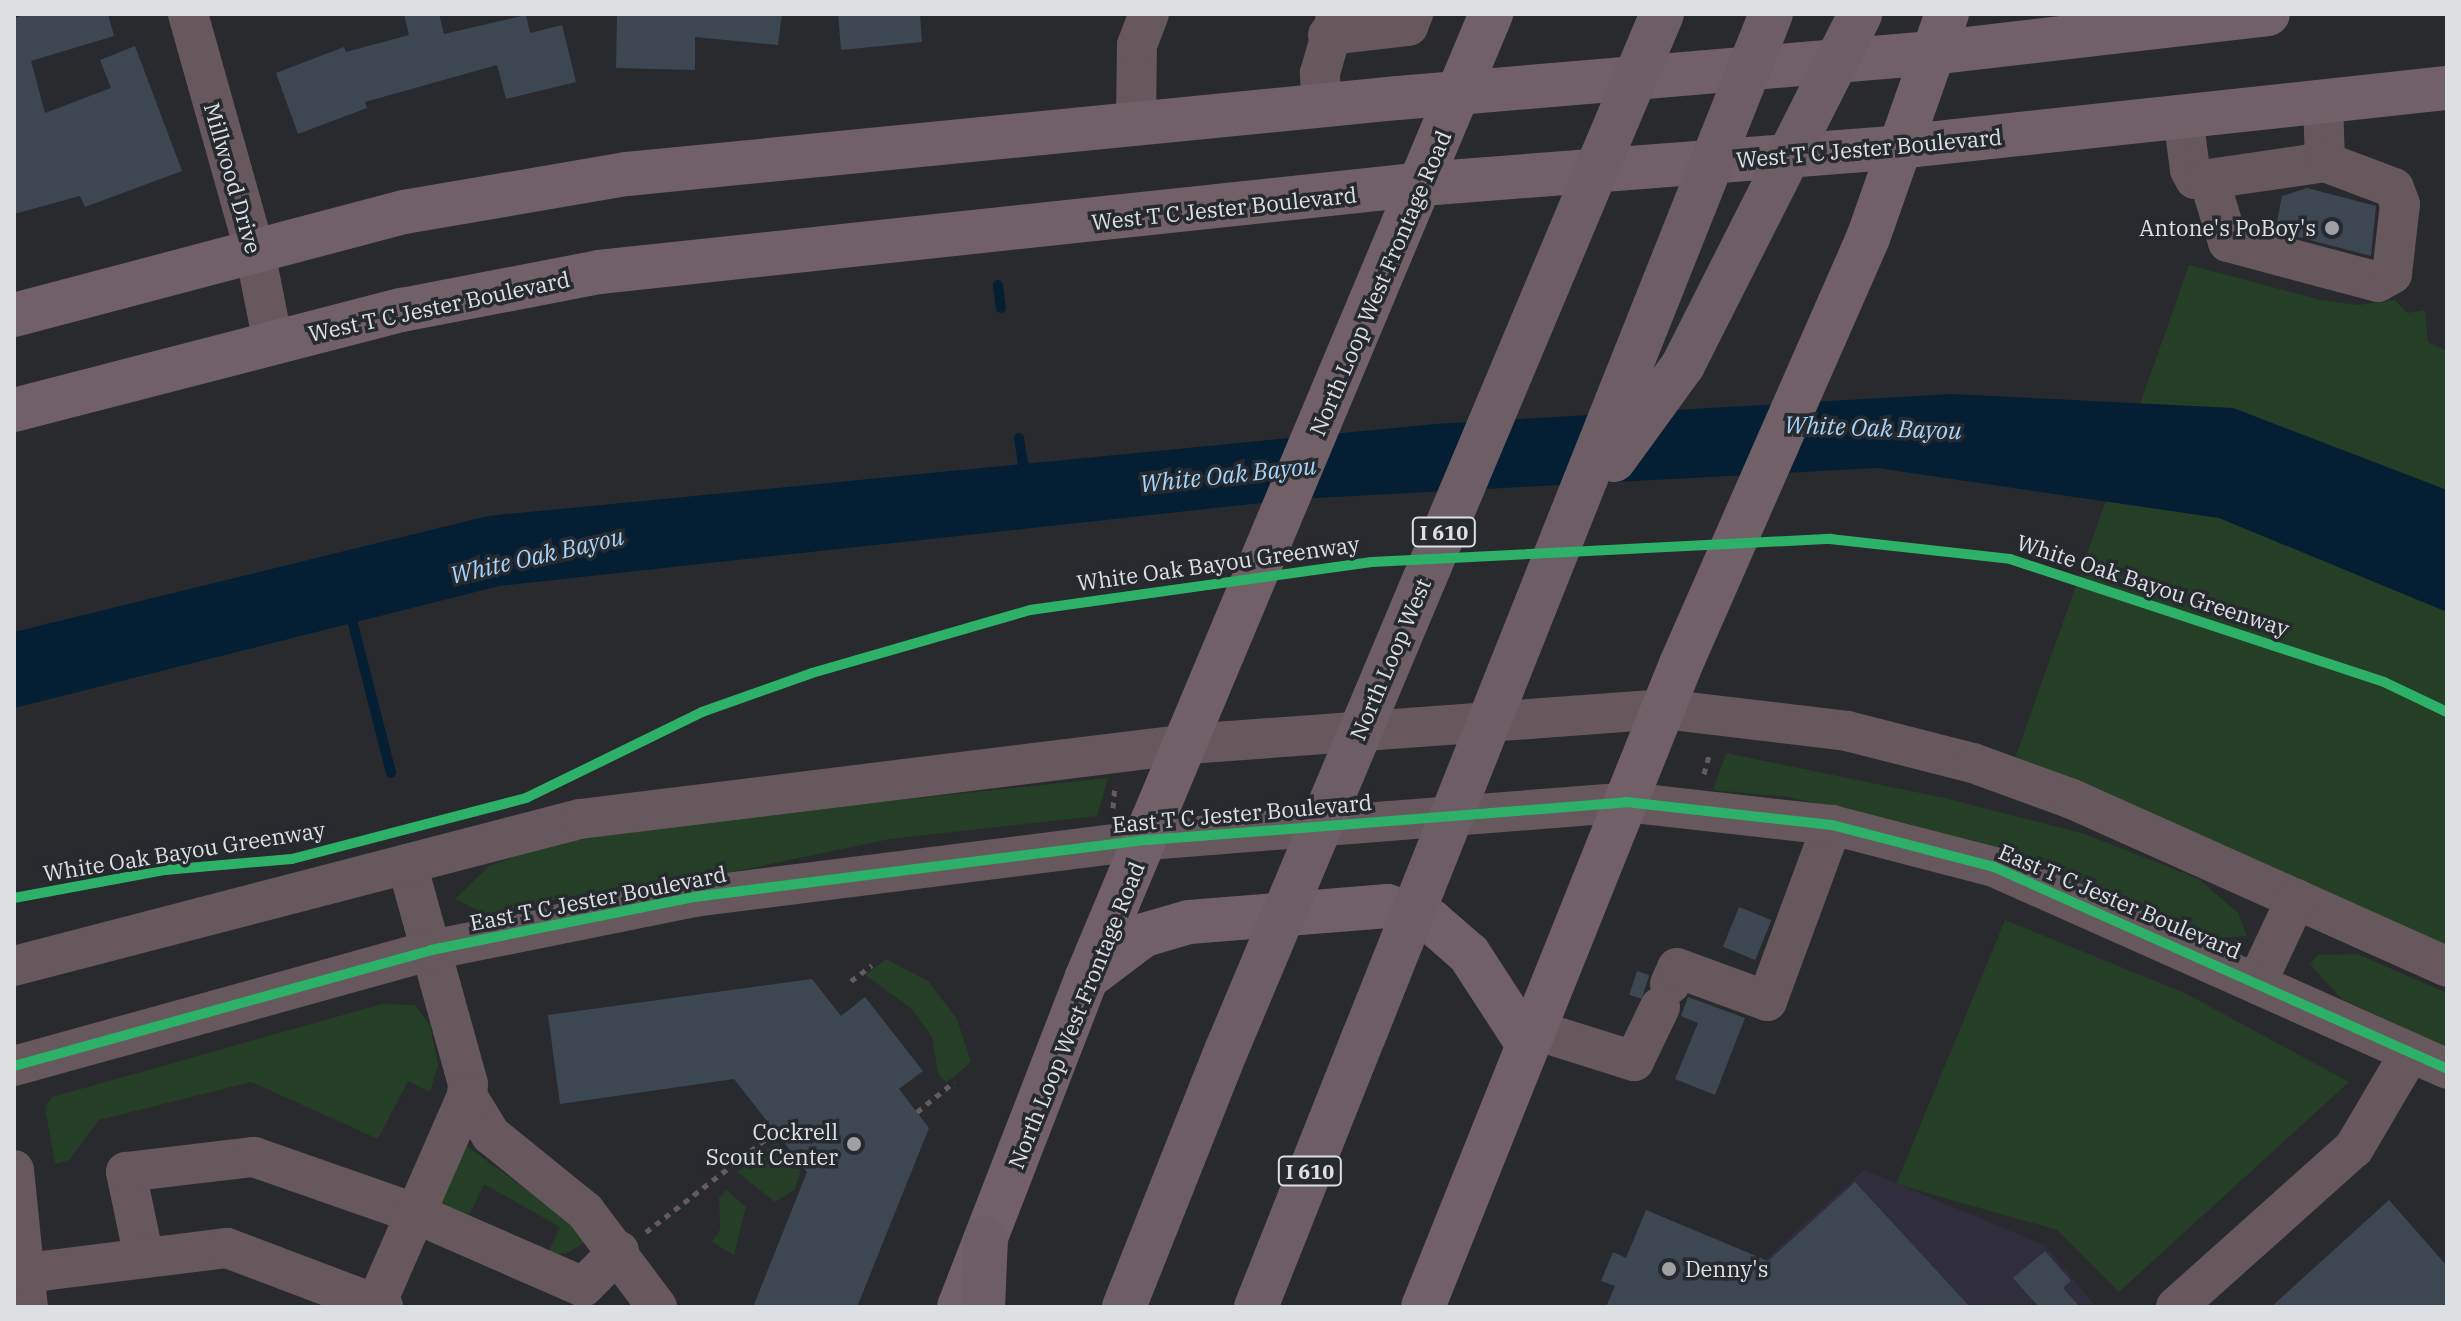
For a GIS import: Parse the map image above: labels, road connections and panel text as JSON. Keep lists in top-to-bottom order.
{
  "streets": {
    "highway": ["I 610", "North Loop West"],
    "main road": ["West T C Jester Boulevard", "North Loop West Frontage Road"],
    "street": ["Millwood Drive", "East T C Jester Boulevard"],
    "cycle path": ["White Oak Bayou Greenway"]
  },
  "crossings": [
    ["West T C Jester Boulevard", "Millwood Drive"],
    ["West T C Jester Boulevard", "North Loop West Frontage Road"],
    ["North Loop West Frontage Road", "East T C Jester Boulevard"]
  ],
  "water": ["White Oak Bayou"],
  "places": ["Antone's PoBoy's", "Cockrell Scout Center", "Denny's"]
}
